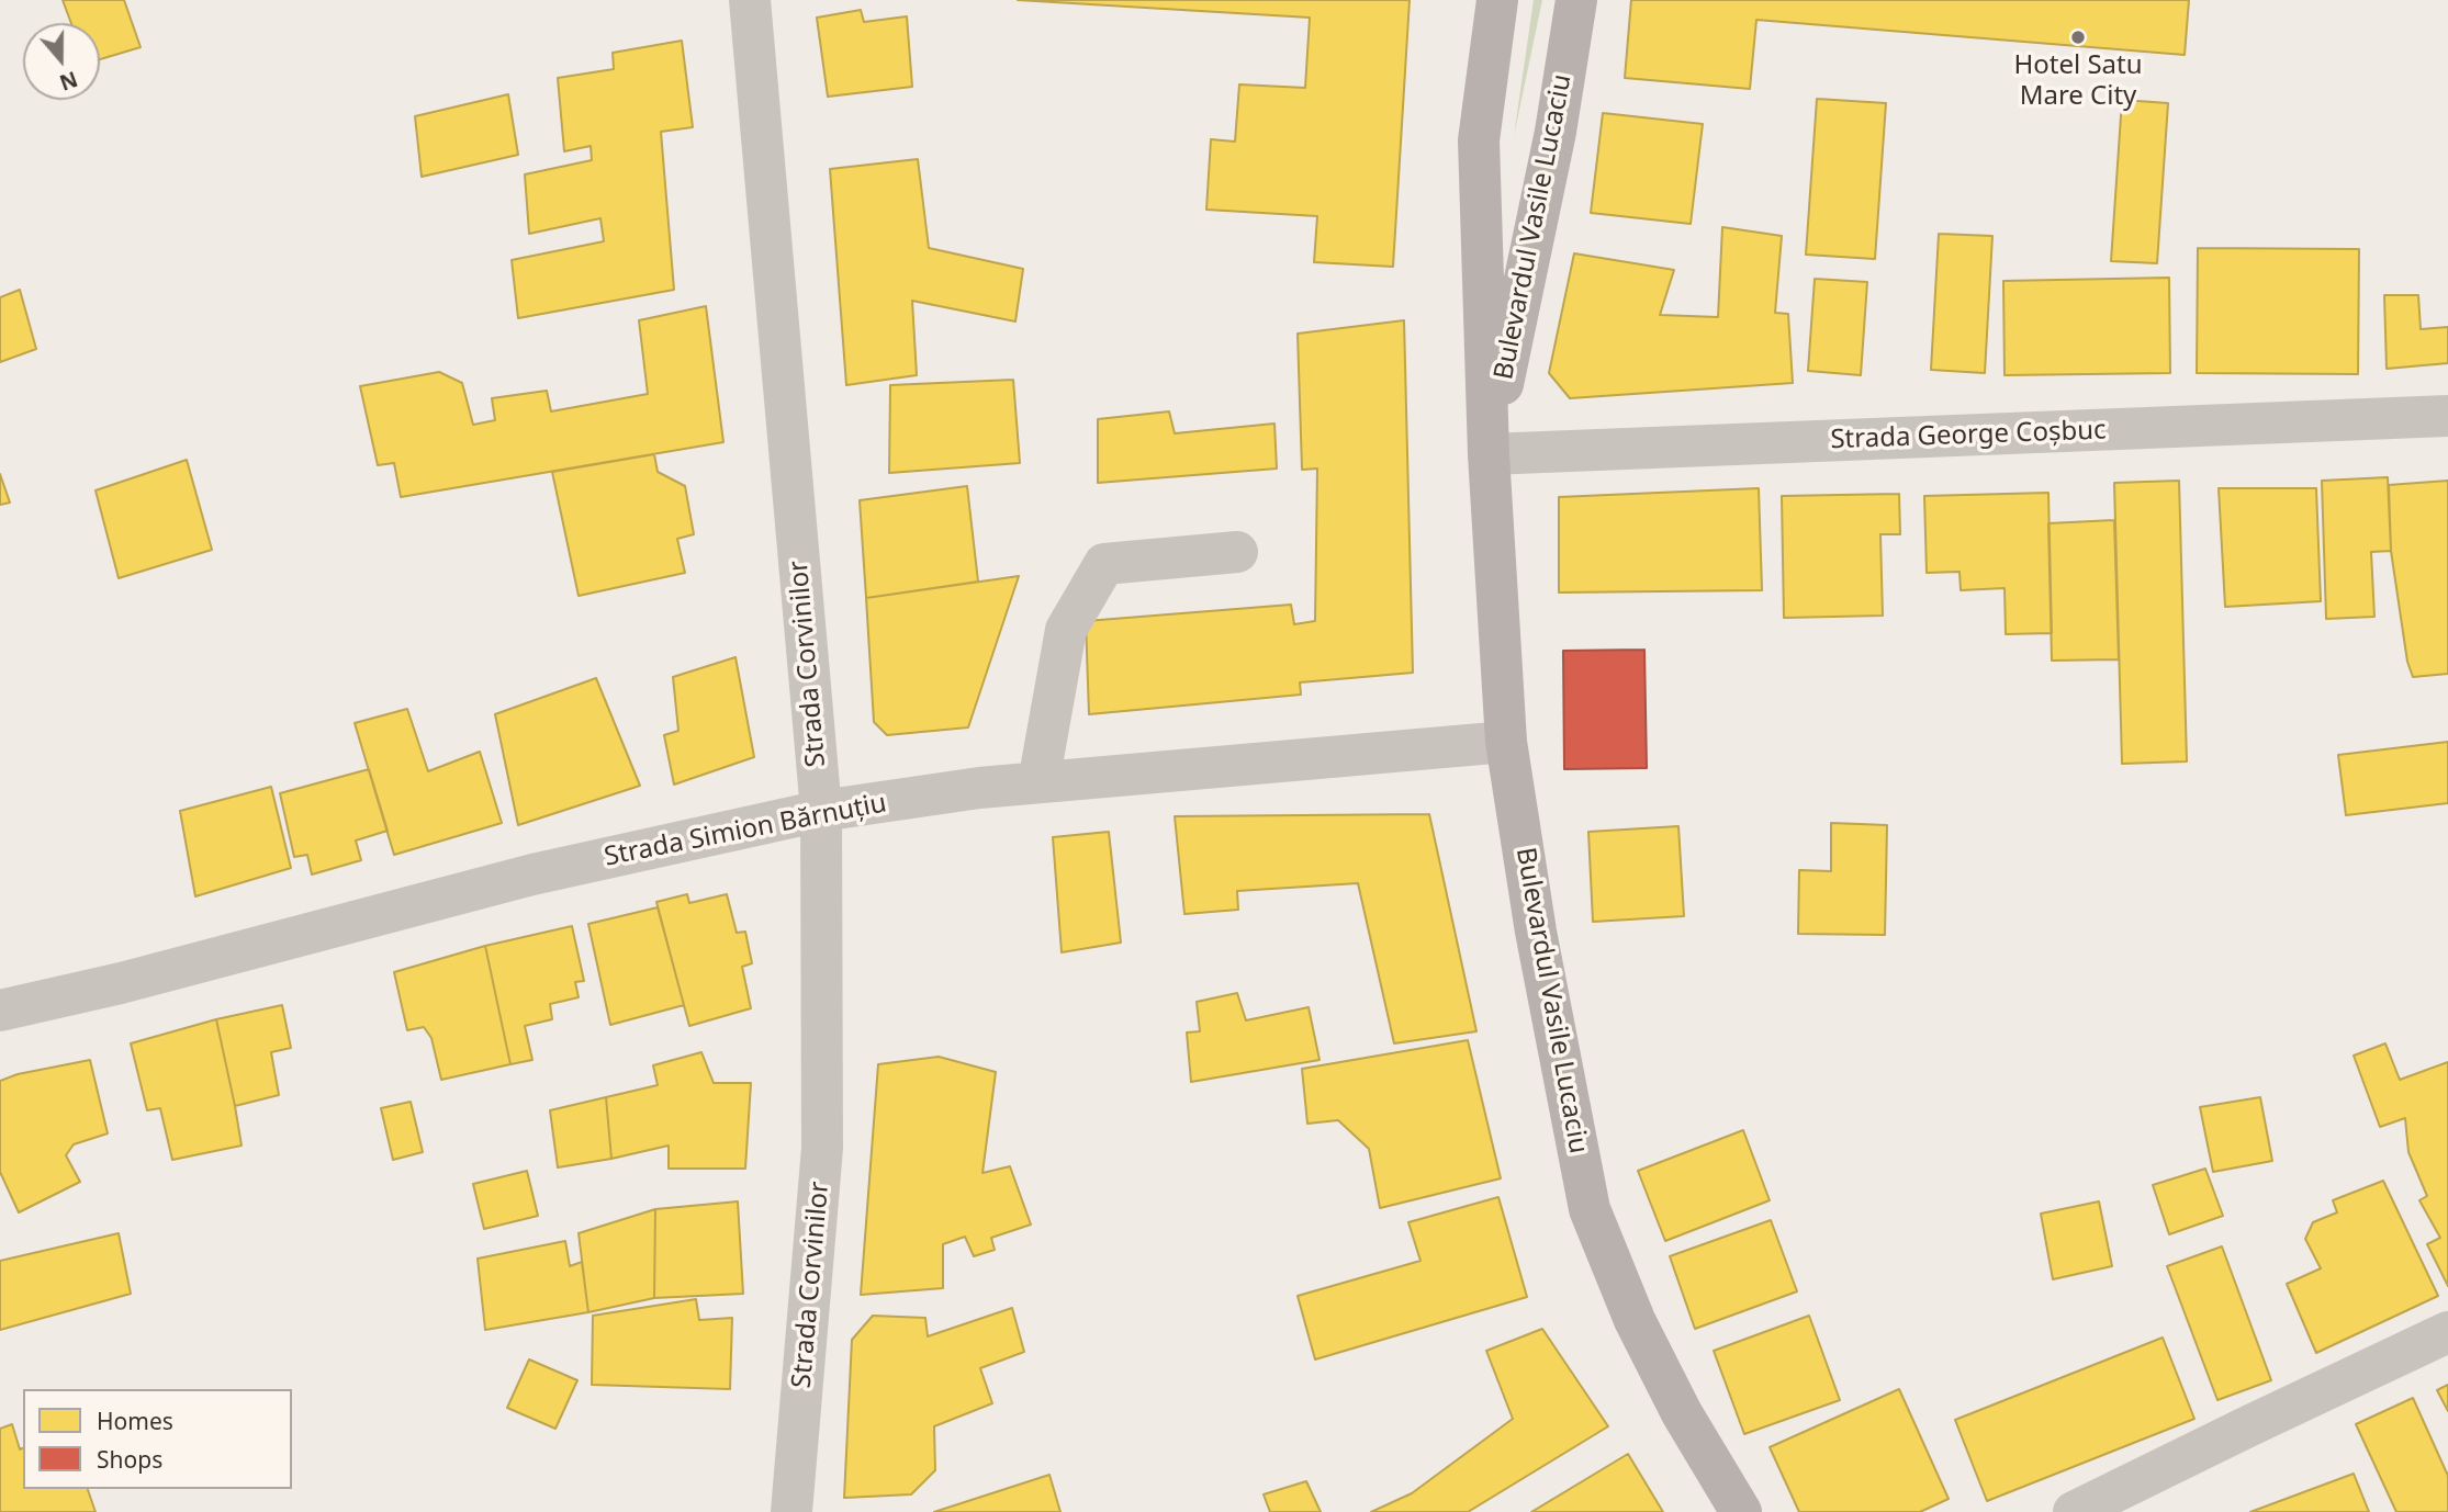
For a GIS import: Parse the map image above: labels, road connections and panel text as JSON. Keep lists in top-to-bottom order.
{
  "streets": {
    "main road": ["Bulevardul Vasile Lucaciu"],
    "street": ["Strada George Coșbuc", "Strada Corvinilor", "Strada Simion Bărnuțiu"]
  },
  "crossings": [
    ["Bulevardul Vasile Lucaciu", "Strada George Coșbuc"],
    ["Bulevardul Vasile Lucaciu", "Strada Simion Bărnuțiu"],
    ["Strada Corvinilor", "Strada Simion Bărnuțiu"]
  ],
  "places": ["Hotel Satu Mare City"],
  "legend": ["Homes", "Shops"],
  "north": "bottom"
}
